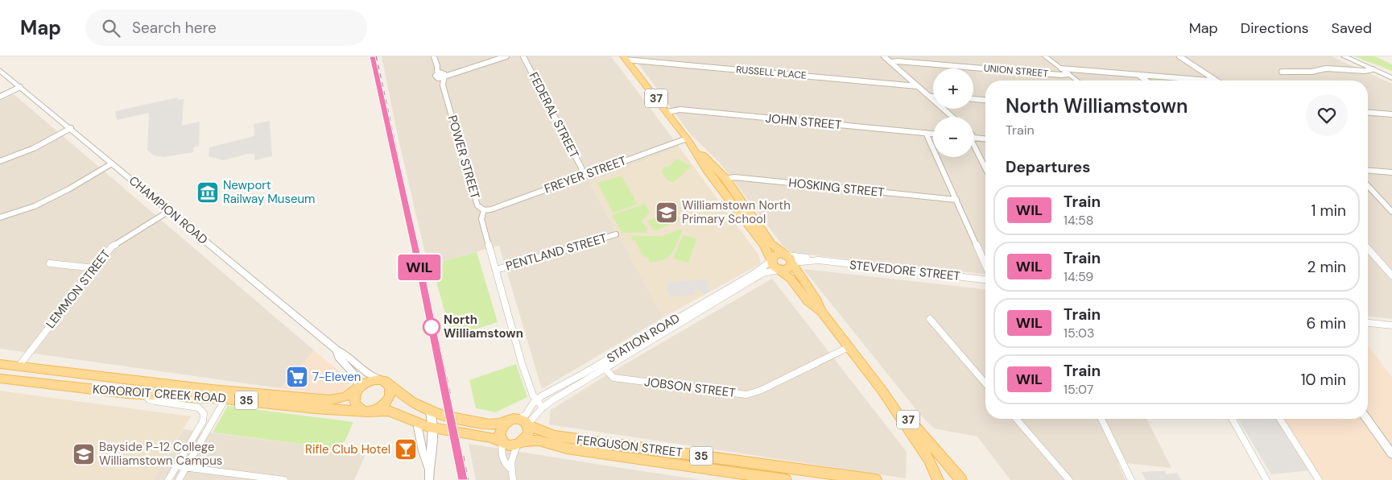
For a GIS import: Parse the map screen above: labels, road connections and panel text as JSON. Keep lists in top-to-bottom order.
{
  "streets": {
    "main road": [
      "37",
      "HOSKING STREET",
      "KOROROIT CREEK ROAD",
      "35",
      "FERGUSON STREET"
    ],
    "street": [
      "UNION STREET",
      "RUSSELL PLACE",
      "FEDERAL STREET",
      "JOHN STREET",
      "POWER STREET",
      "FREYER STREET",
      "CHAMPION ROAD",
      "PENTLAND STREET",
      "STEVEDORE STREET",
      "LEMMON STREET",
      "STATION ROAD",
      "JOBSON STREET"
    ]
  },
  "crossings": [
    ["RUSSELL PLACE", "37"],
    ["37", "JOHN STREET"],
    ["37", "FREYER STREET"],
    ["37", "HOSKING STREET"],
    ["37", "STEVEDORE STREET"],
    ["37", "STATION ROAD"],
    ["37", "JOBSON STREET"],
    ["FEDERAL STREET", "FREYER STREET"],
    ["POWER STREET", "FREYER STREET"],
    ["POWER STREET", "PENTLAND STREET"],
    ["POWER STREET", "STATION ROAD"],
    ["CHAMPION ROAD", "LEMMON STREET"],
    ["CHAMPION ROAD", "KOROROIT CREEK ROAD"],
    ["CHAMPION ROAD", "35"],
    ["STEVEDORE STREET", "STATION ROAD"],
    ["LEMMON STREET", "KOROROIT CREEK ROAD"],
    ["STATION ROAD", "JOBSON STREET"],
    ["STATION ROAD", "FERGUSON STREET"],
    ["KOROROIT CREEK ROAD", "35"],
    ["35", "FERGUSON STREET"]
  ],
  "places": {
    "museum": ["Newport Railway Museum"],
    "school or university": ["Williamstown North Primary School", "Bayside P-12 College Williamstown Campus"],
    "other": ["North Williamstown"],
    "supermarket": ["7-Eleven"],
    "bar": ["Rifle Club Hotel"]
  },
  "page": {
    "header": "Map",
    "search": "Search here",
    "nav": ["Map", "Directions", "Saved"],
    "on_map": "WIL",
    "map_buttons": ["+", "−"],
    "heading": [
      ["North Williamstown", "Train"],
      "Departures"
    ],
    "list": [
      {
        "mark": "WIL",
        "name": "Train",
        "note": "14:58",
        "value": "1 min"
      },
      {
        "mark": "WIL",
        "name": "Train",
        "note": "14:59",
        "value": "2 min"
      },
      {
        "mark": "WIL",
        "name": "Train",
        "note": "15:03",
        "value": "6 min"
      },
      {
        "mark": "WIL",
        "name": "Train",
        "note": "15:07",
        "value": "10 min"
      }
    ]
  }
}
